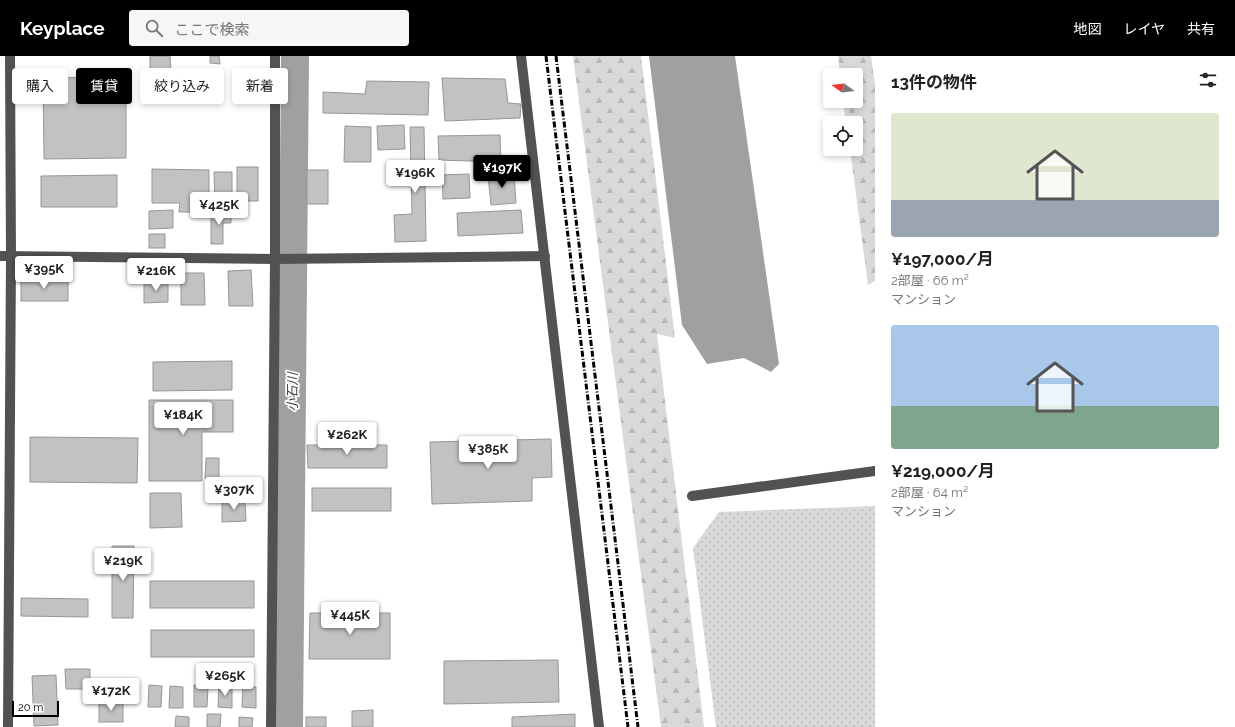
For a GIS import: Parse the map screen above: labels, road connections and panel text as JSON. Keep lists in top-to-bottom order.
{
  "water": ["小石川"],
  "scale_bar": "20 m",
  "north": "left",
  "page": {
    "header": "Keyplace",
    "search": "ここで検索",
    "nav": ["地図", "レイヤ", "共有"],
    "heading": "13件の物件",
    "chip": [
      "購入",
      "賃貸",
      "絞り込み",
      "新着"
    ],
    "list": [
      {
        "name": "¥197,000/月",
        "note": "2部屋 · 66 m² · マンション"
      },
      {
        "name": "¥219,000/月",
        "note": "2部屋 · 64 m² · マンション"
      }
    ],
    "price": [
      "¥197K",
      "¥196K",
      "¥425K",
      "¥395K",
      "¥216K",
      "¥184K",
      "¥262K",
      "¥385K",
      "¥307K",
      "¥219K",
      "¥445K",
      "¥265K",
      "¥172K"
    ],
    "scale": "20 m"
  }
}
